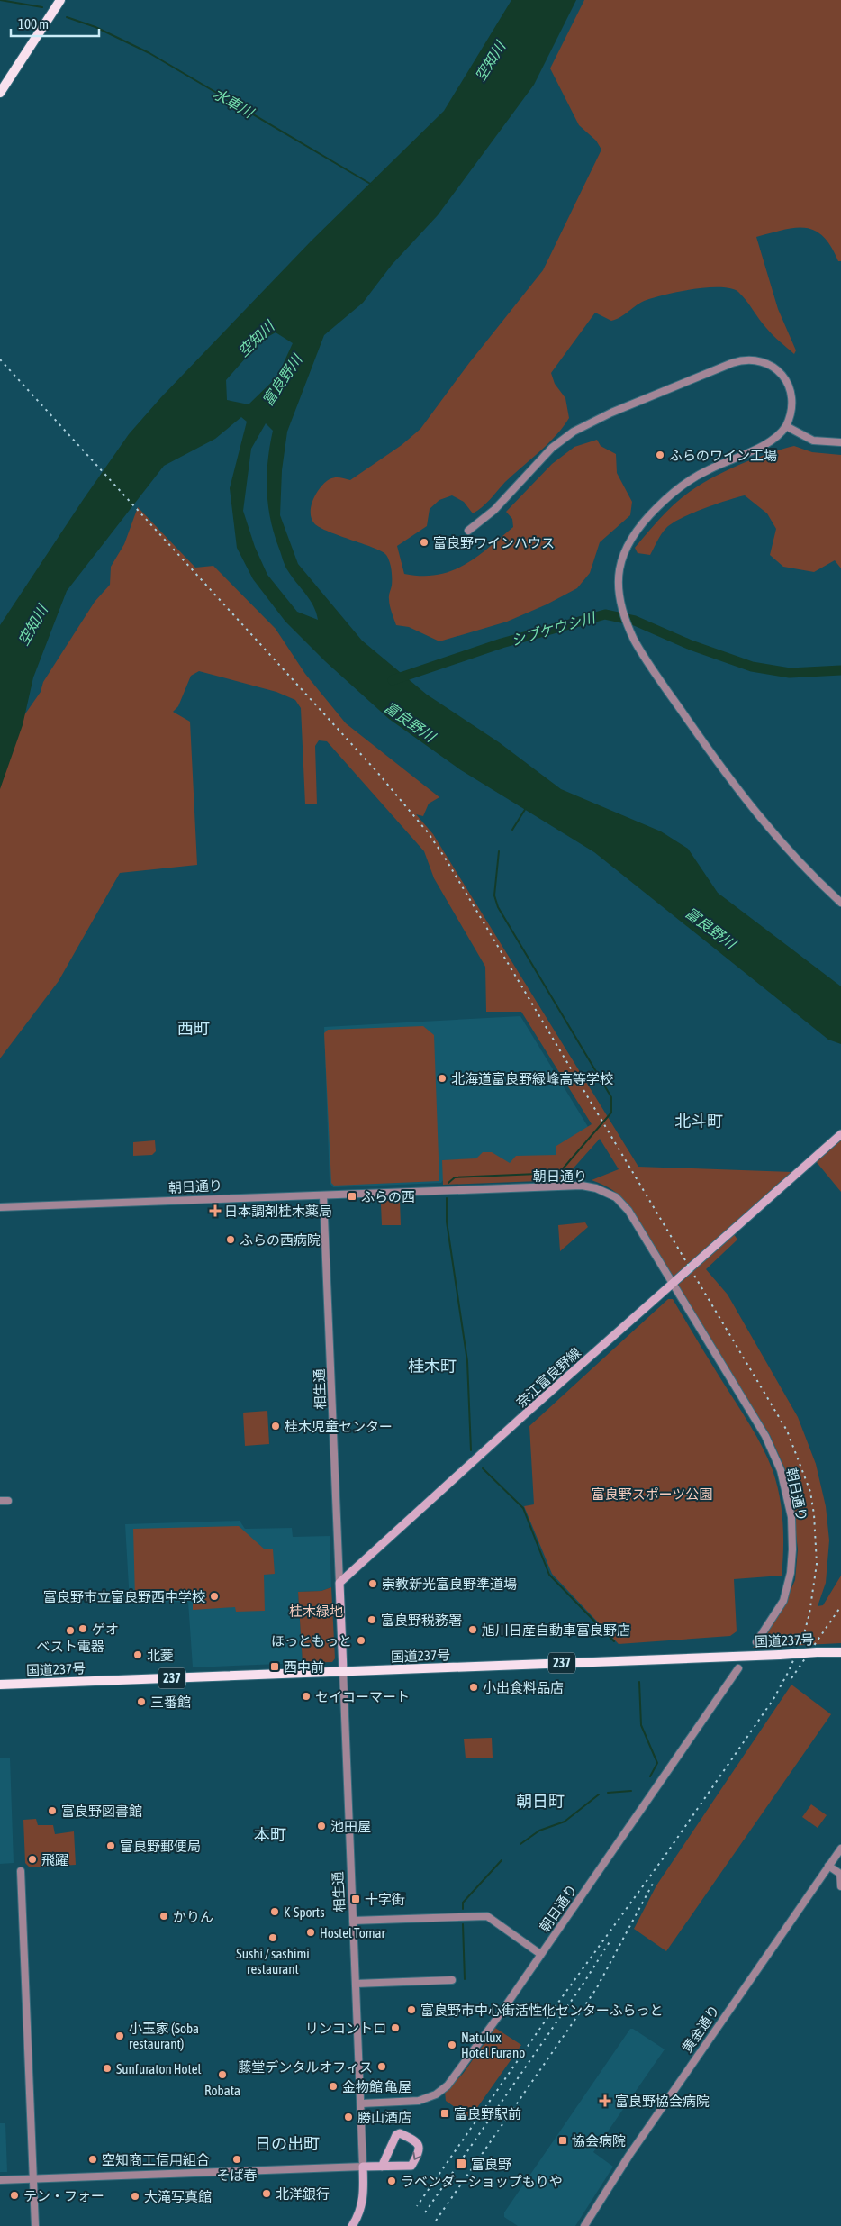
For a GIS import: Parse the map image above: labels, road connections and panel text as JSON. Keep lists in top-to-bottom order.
{
  "streets": {
    "highway": ["国道237号", "237"],
    "main road": ["奈江富良野線"],
    "street": ["朝日通り", "相生通", "黄金通り"]
  },
  "crossings": [
    ["朝日通り", "奈江富良野線"],
    ["朝日通り", "相生通"],
    ["奈江富良野線", "相生通"],
    ["相生通", "国道237号"]
  ],
  "districts": [
    "西町",
    "北斗町",
    "桂木町",
    "朝日町",
    "本町",
    "日の出町"
  ],
  "water": [
    "空知川",
    "水車川",
    "富良野川",
    "シブケウシ川"
  ],
  "parks": ["富良野スポーツ公園", "桂木緑地"],
  "places": {
    "other": [
      "ふらのワイン工場",
      "富良野ワインハウス",
      "北海道富良野緑峰高等学校",
      "ふらの西病院",
      "桂木児童センター",
      "崇教新光富良野準道場",
      "富良野市立富良野西中学校",
      "富良野税務署",
      "ゲオ",
      "旭川日産自動車富良野店",
      "ベスト電器",
      "ほっともっと",
      "北菱",
      "小出食料品店",
      "セイコーマート",
      "三番館",
      "富良野図書館",
      "池田屋",
      "富良野郵便局",
      "飛躍",
      "K-Sports",
      "かりん",
      "Hostel Tomar",
      "Sushi / sashimi restaurant",
      "富良野市中心街活性化センターふらっと",
      "リンコントロ",
      "小玉家 (Soba restaurant)",
      "Natulux Hotel Furano",
      "藤堂デンタルオフィス",
      "Sunfuraton Hotel",
      "Robata",
      "金物館 亀屋",
      "勝山酒店",
      "空知商工信用組合",
      "そば春",
      "ラベンダーショップもりや",
      "北洋銀行",
      "テン・フォー",
      "大滝写真館"
    ],
    "transit": [
      "ふらの西",
      "西中前",
      "十字街",
      "富良野駅前",
      "協会病院",
      "富良野"
    ],
    "health": ["日本調剤桂木薬局", "富良野協会病院"]
  },
  "scale_bar": "100 m"
}
